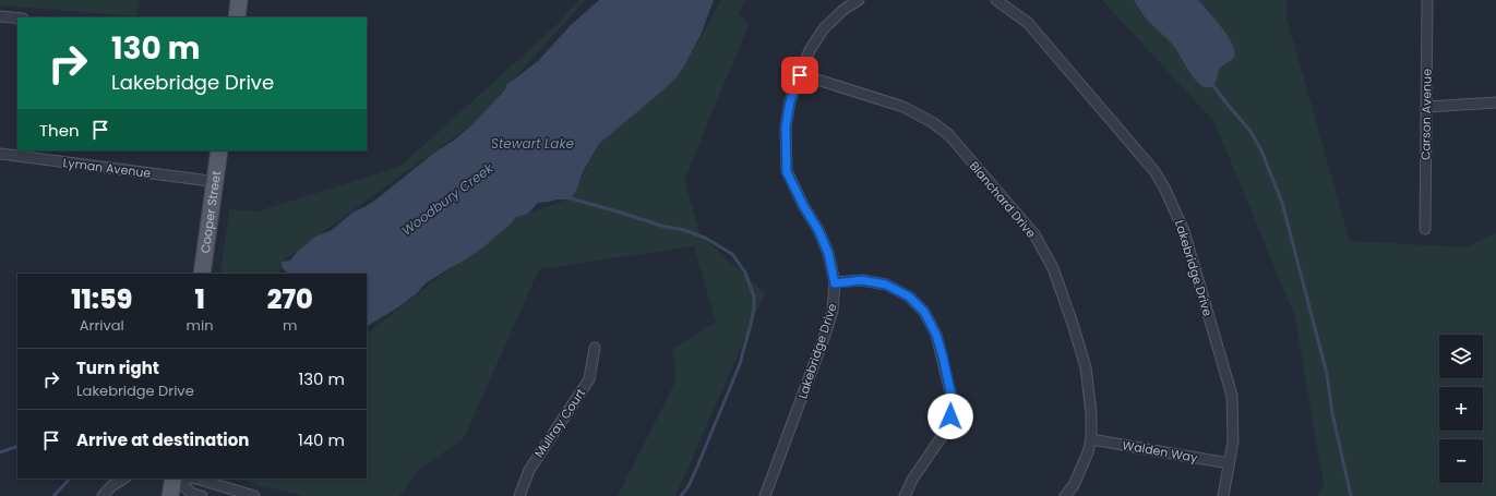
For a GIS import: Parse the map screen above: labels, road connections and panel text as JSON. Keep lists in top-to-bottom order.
{
  "streets": {
    "main road": ["Cooper Street"],
    "street": [
      "Carson Avenue",
      "Lyman Avenue",
      "Blanchard Drive",
      "Lakebridge Drive",
      "Mullray Court",
      "Walden Way"
    ]
  },
  "crossings": [
    ["Lyman Avenue", "Cooper Street"],
    ["Blanchard Drive", "Lakebridge Drive"],
    ["Blanchard Drive", "Walden Way"],
    ["Lakebridge Drive", "Walden Way"]
  ],
  "water": ["Stewart Lake", "Woodbury Creek"],
  "page": {
    "turn": ["130 m", "Lakebridge Drive"],
    "then": "Then",
    "eta": [
      "11:59",
      "Arrival",
      "1",
      "min",
      "270",
      "m"
    ],
    "map_buttons": ["+", "−"],
    "list": [
      {
        "name": "Turn right",
        "note": "Lakebridge Drive",
        "value": "130 m"
      },
      {
        "name": "Arrive at destination",
        "value": "140 m"
      }
    ]
  }
}
